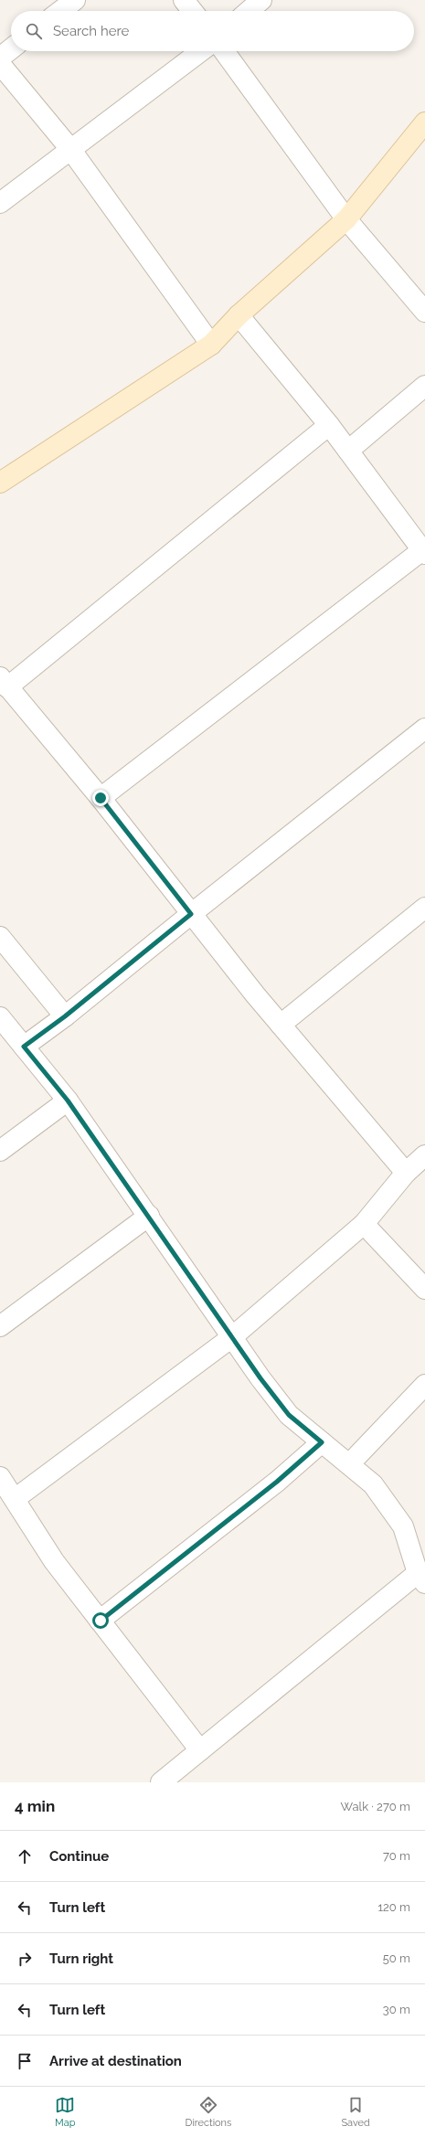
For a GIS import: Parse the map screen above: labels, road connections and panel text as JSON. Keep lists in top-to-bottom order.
{
  "page": {
    "search": "Search here",
    "heading": ["4 min", "Walk · 270 m"],
    "list": [
      ["Continue", "70 m"],
      ["Turn left", "120 m"],
      ["Turn right", "50 m"],
      ["Turn left", "30 m"],
      "Arrive at destination"
    ],
    "nav": ["Map", "Directions", "Saved"]
  }
}
